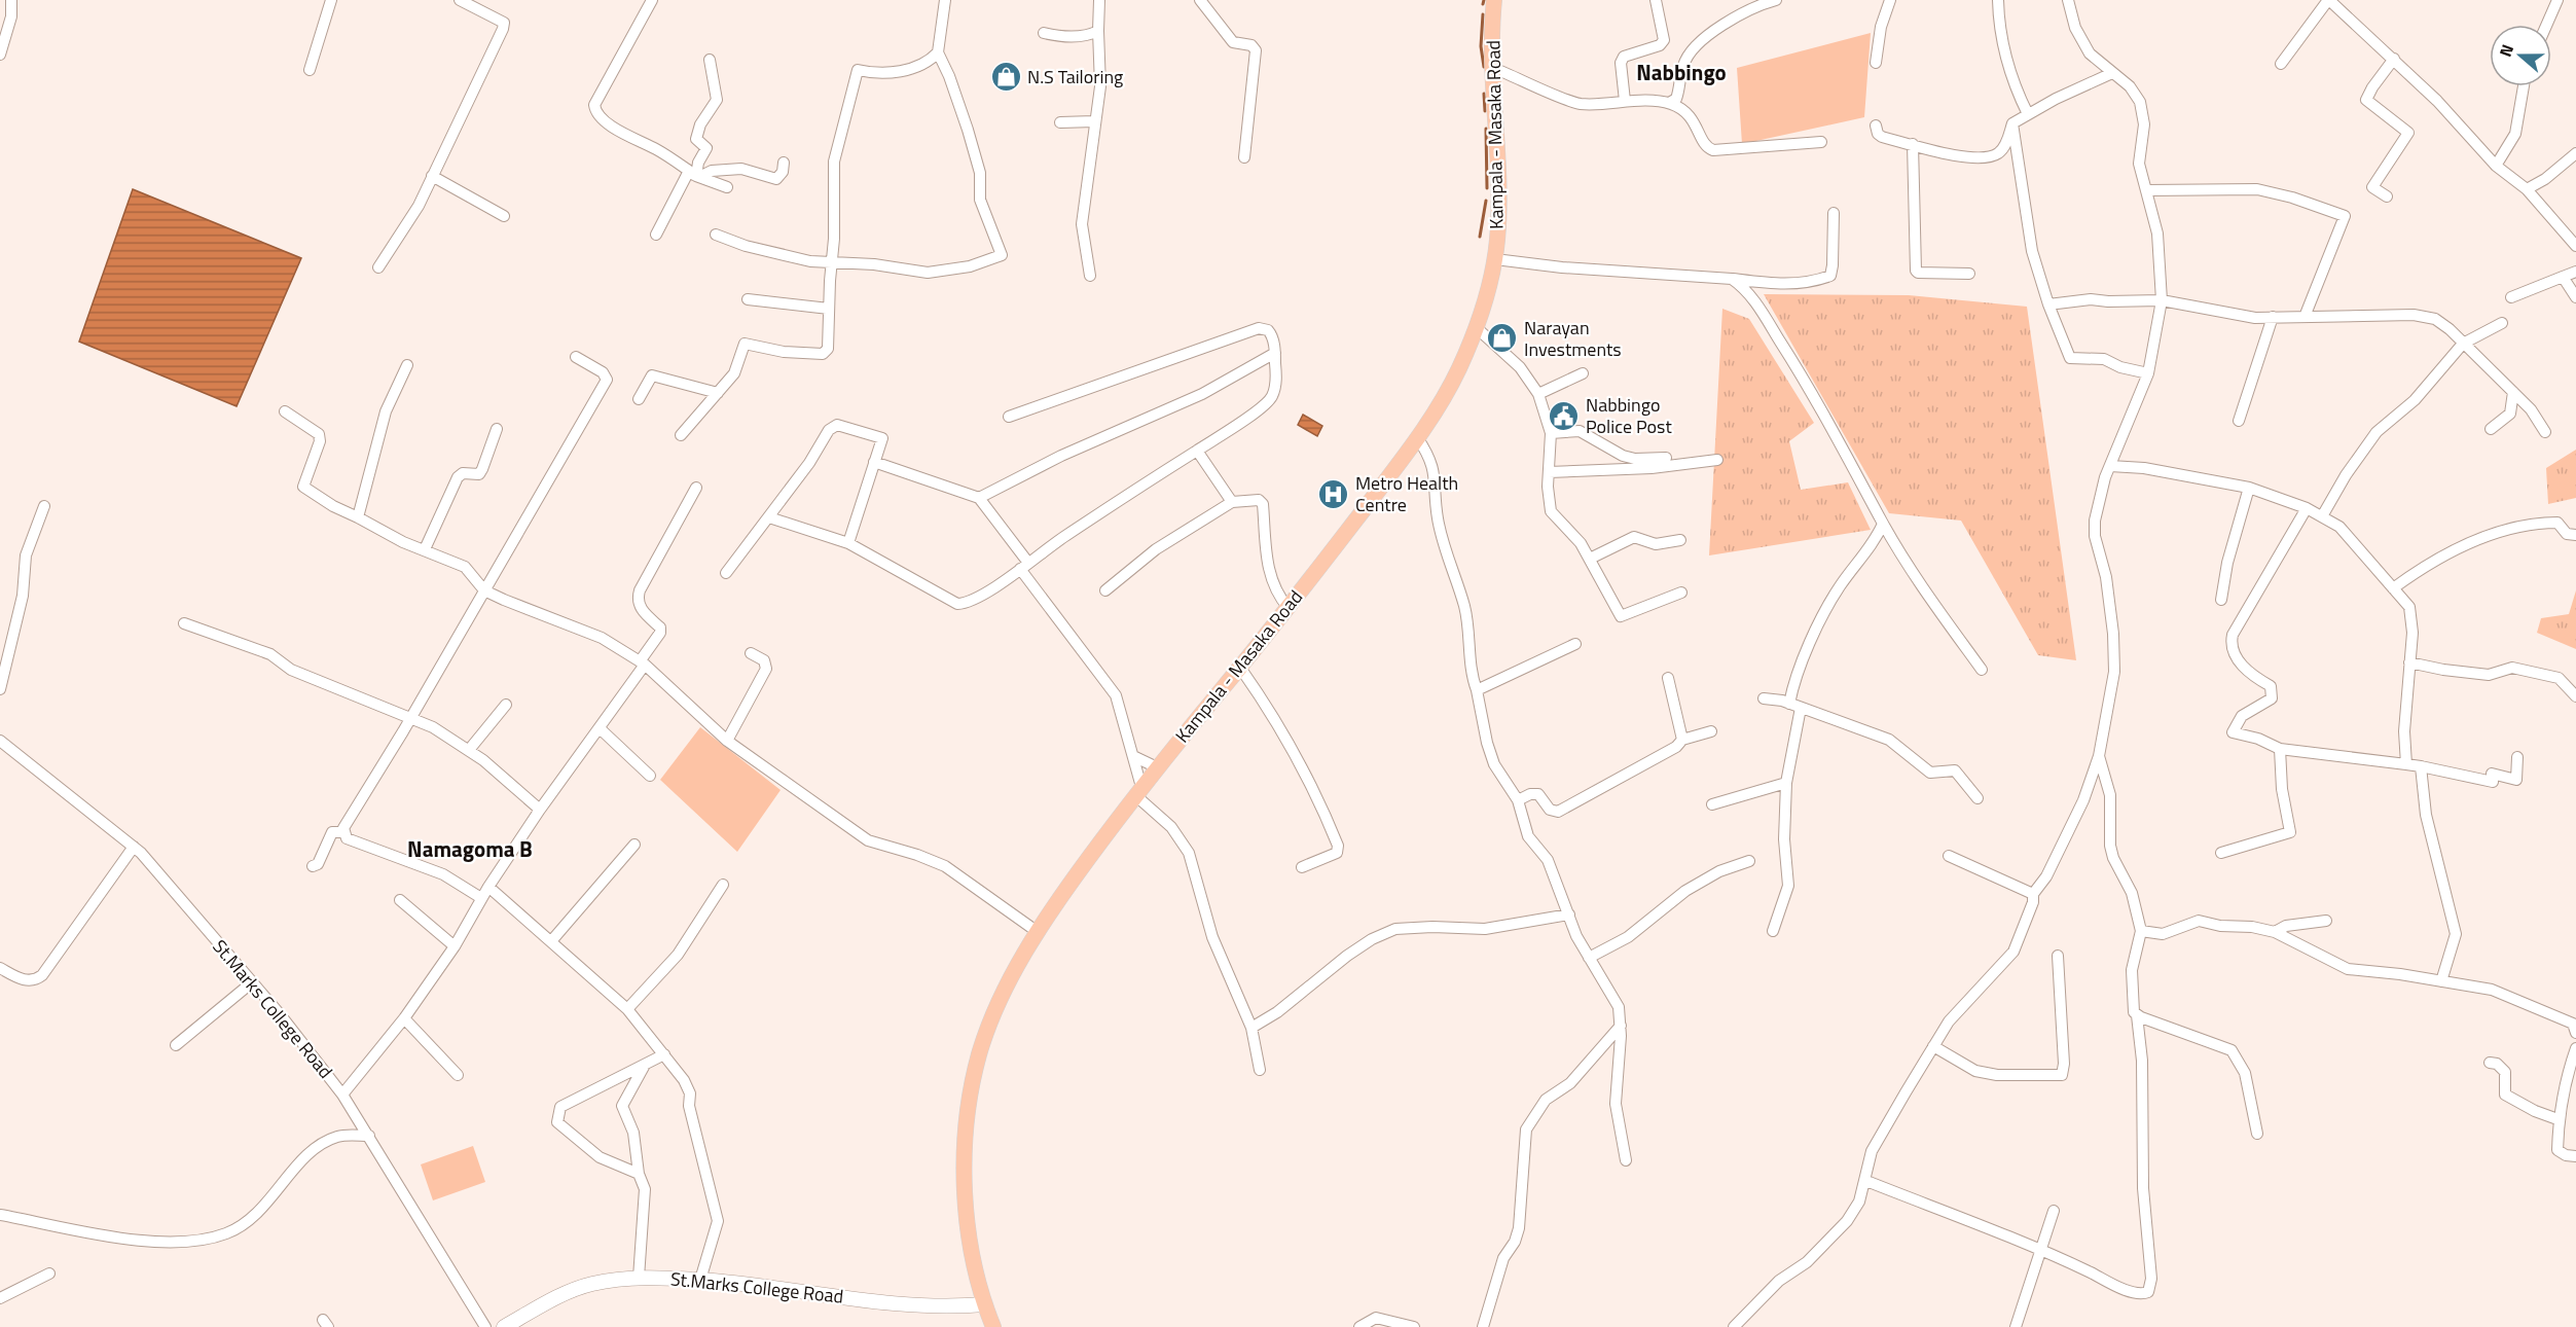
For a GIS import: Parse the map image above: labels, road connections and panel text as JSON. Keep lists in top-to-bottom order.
{
  "streets": {
    "main road": ["Kampala - Masaka Road", "St.Marks College Road"]
  },
  "crossings": [
    ["Kampala - Masaka Road", "St.Marks College Road"]
  ],
  "districts": ["Nabbingo", "Namagoma B"],
  "places": {
    "shop": ["N.S Tailoring", "Narayan Investments"],
    "public building": ["Nabbingo Police Post"],
    "hospital": ["Metro Health Centre"]
  },
  "north": "left"
}
